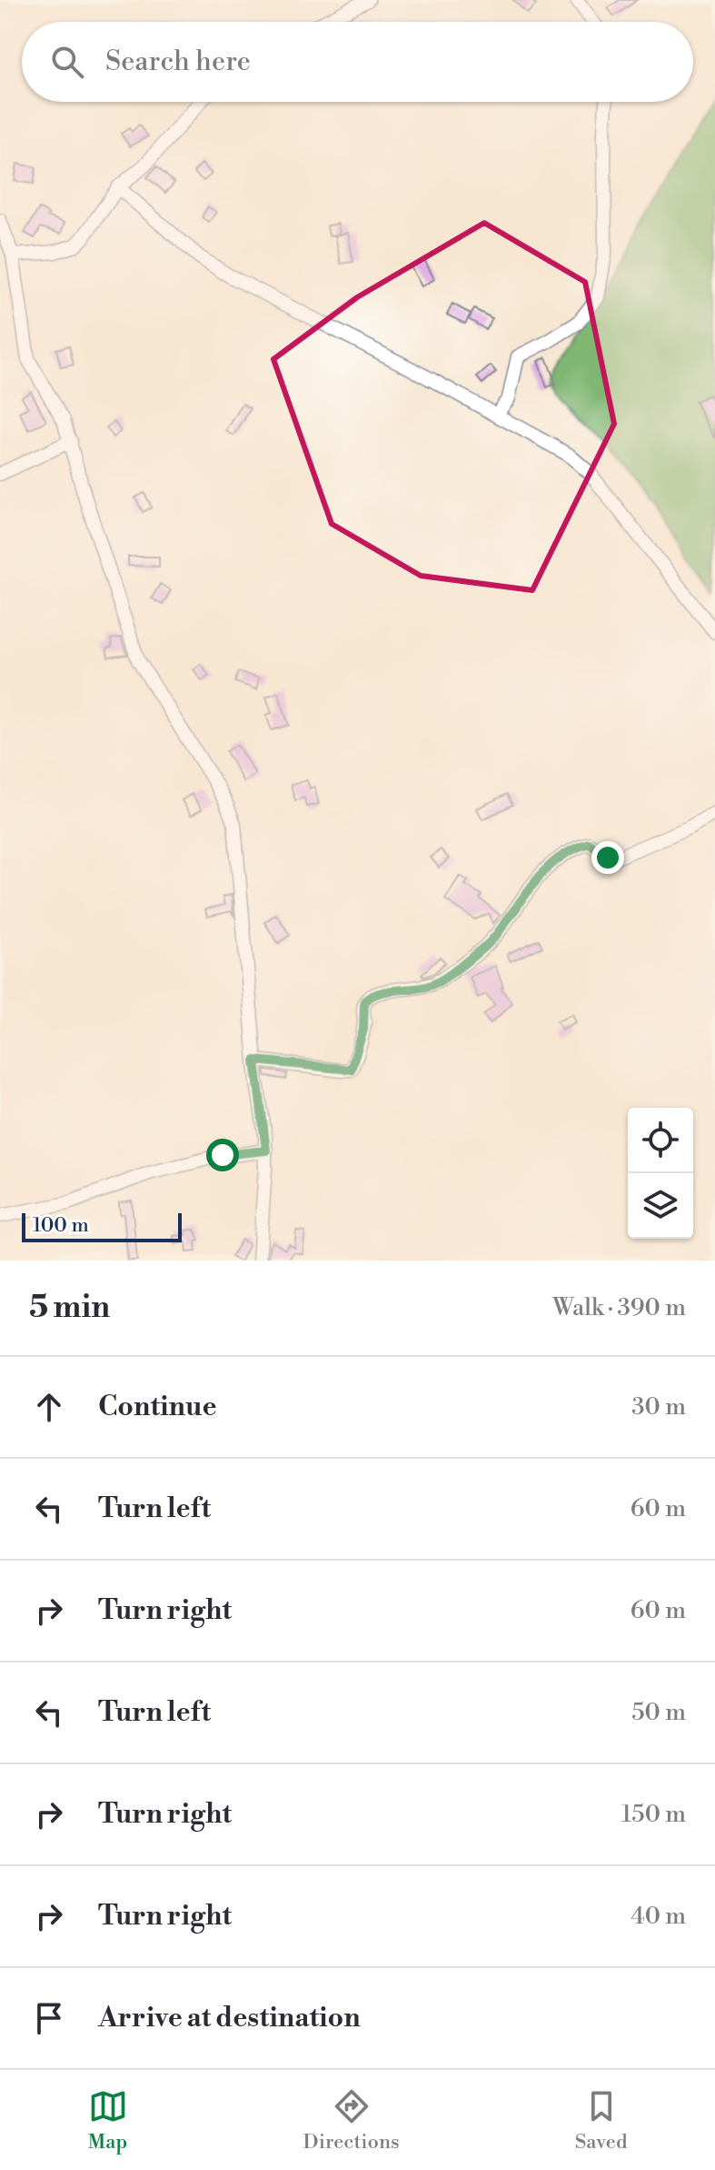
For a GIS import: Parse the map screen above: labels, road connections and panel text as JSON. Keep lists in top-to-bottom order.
{
  "scale_bar": "100 m",
  "page": {
    "search": "Search here",
    "scale": "100 m",
    "heading": ["5 min", "Walk · 390 m"],
    "list": [
      ["Continue", "30 m"],
      ["Turn left", "60 m"],
      ["Turn right", "60 m"],
      ["Turn left", "50 m"],
      ["Turn right", "150 m"],
      ["Turn right", "40 m"],
      "Arrive at destination"
    ],
    "nav": ["Map", "Directions", "Saved"]
  }
}
